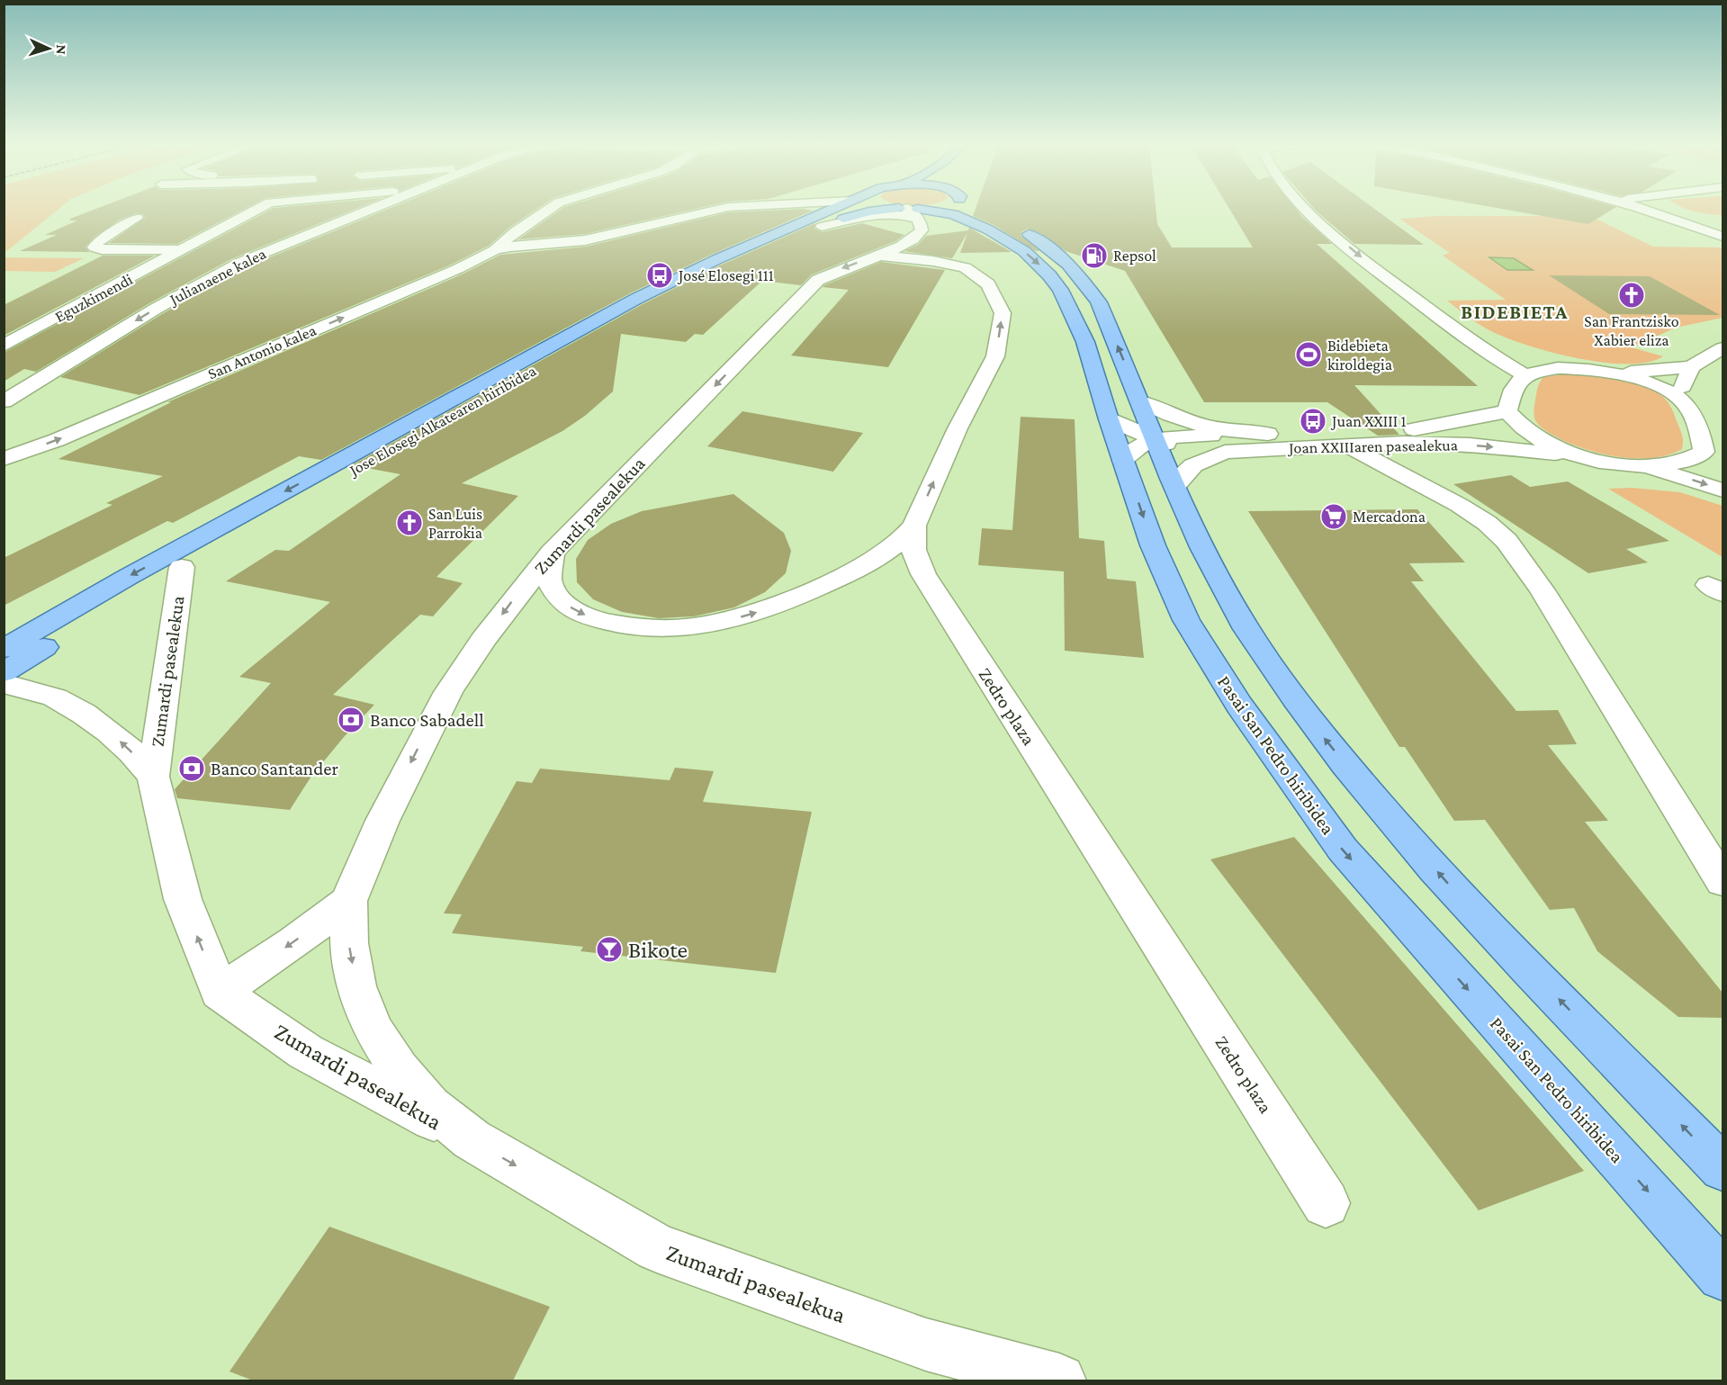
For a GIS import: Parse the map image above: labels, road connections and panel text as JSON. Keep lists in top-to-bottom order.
{
  "streets": {
    "main road": ["Jose Elosegi Alkatearen hiribidea", "Pasai San Pedro hiribidea"],
    "street": [
      "Julianaene kalea",
      "Eguzkimendi",
      "San Antonio kalea",
      "Joan XXIIIaren pasealekua",
      "Zumardi pasealekua",
      "Zedro plaza"
    ]
  },
  "crossings": [
    ["Jose Elosegi Alkatearen hiribidea", "Zumardi pasealekua"],
    ["Jose Elosegi Alkatearen hiribidea", "Pasai San Pedro hiribidea"],
    ["Zumardi pasealekua", "Zedro plaza"],
    ["Zumardi pasealekua", "Pasai San Pedro hiribidea"]
  ],
  "one_way": ["Julianaene kalea", "San Antonio kalea"],
  "districts": ["BIDEBIETA"],
  "places": {
    "fuel station": ["Repsol"],
    "bus stop": ["José Elosegi 111", "Juan XXIII 1"],
    "church": ["San Frantzisko Xabier eliza", "San Luis Parrokia"],
    "sports": ["Bidebieta kiroldegia"],
    "supermarket": ["Mercadona"],
    "bank": ["Banco Sabadell", "Banco Santander"],
    "bar": ["Bikote"]
  },
  "north": "right"
}
